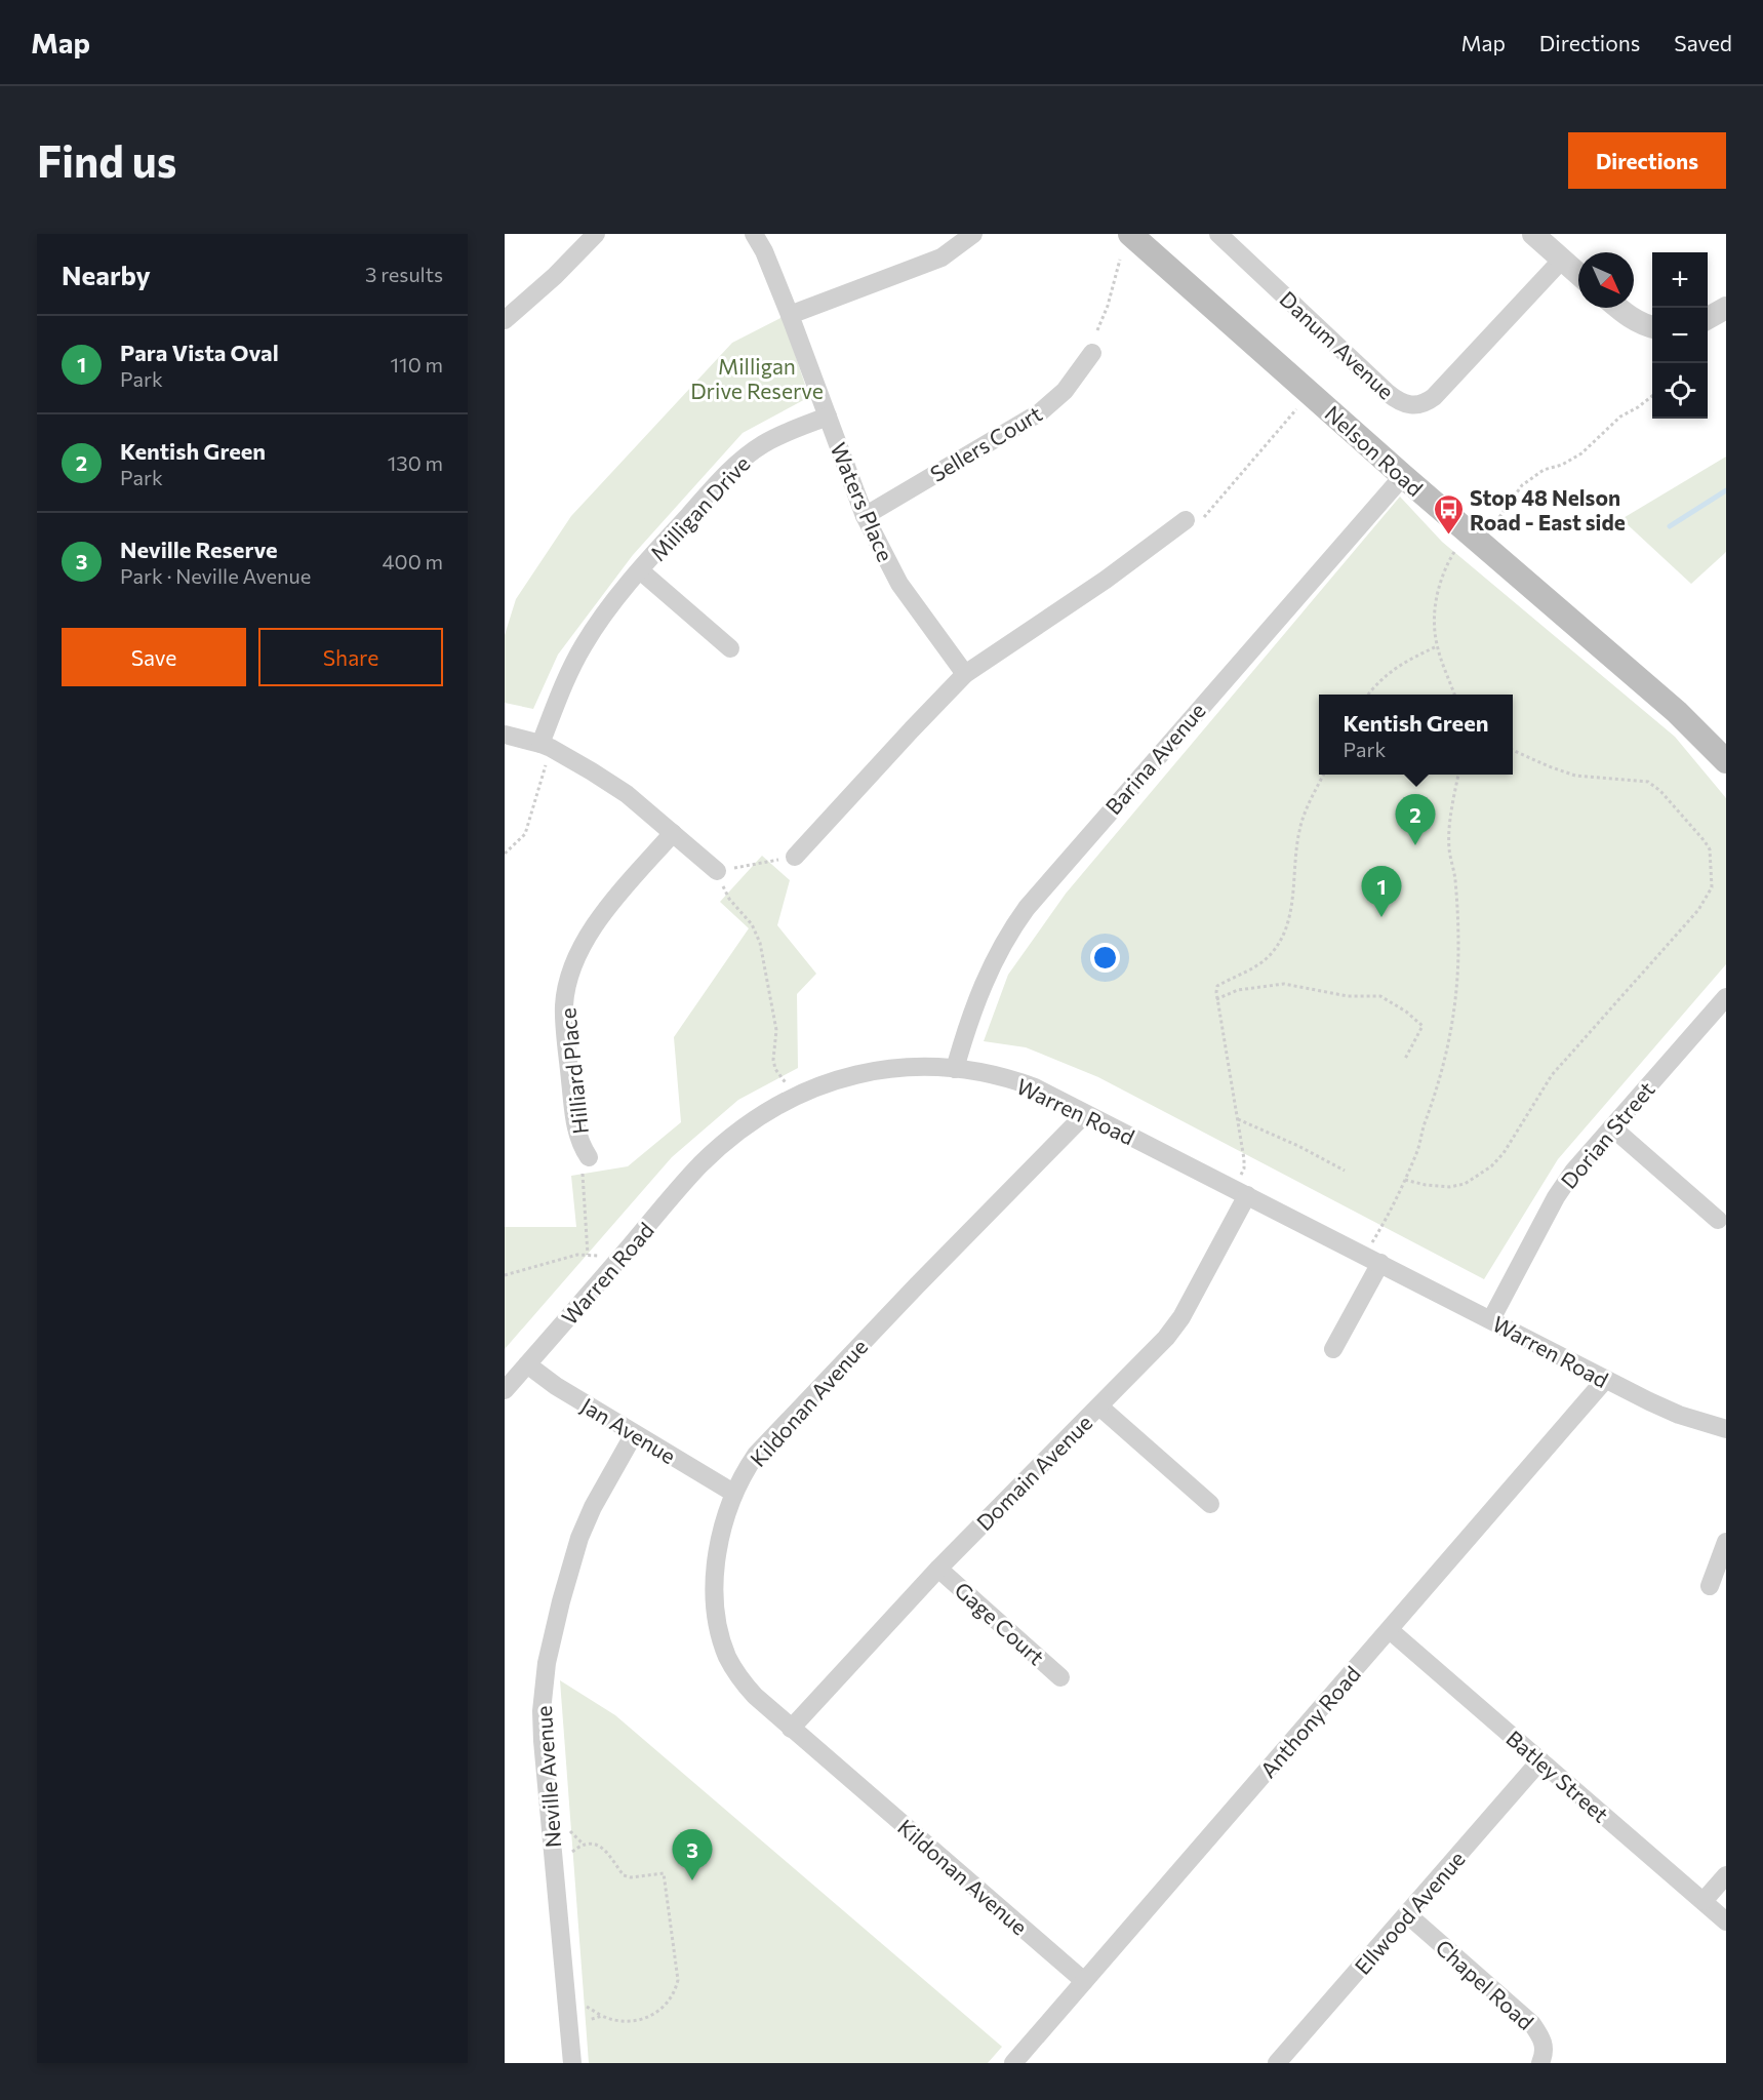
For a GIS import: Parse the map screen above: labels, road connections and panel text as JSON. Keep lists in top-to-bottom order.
{
  "streets": {
    "main road": ["Nelson Road"],
    "street": [
      "Danum Avenue",
      "Sellers Court",
      "Waters Place",
      "Milligan Drive",
      "Barina Avenue",
      "Hilliard Place",
      "Warren Road",
      "Dorian Street",
      "Kildonan Avenue",
      "Jan Avenue",
      "Domain Avenue",
      "Gage Court",
      "Anthony Road",
      "Batley Street",
      "Neville Avenue",
      "Ellwood Avenue",
      "Chapel Road"
    ]
  },
  "crossings": [
    ["Sellers Court", "Waters Place"],
    ["Nelson Road", "Barina Avenue"],
    ["Waters Place", "Milligan Drive"],
    ["Barina Avenue", "Warren Road"],
    ["Warren Road", "Dorian Street"],
    ["Warren Road", "Kildonan Avenue"],
    ["Warren Road", "Jan Avenue"],
    ["Warren Road", "Domain Avenue"],
    ["Warren Road", "Anthony Road"],
    ["Kildonan Avenue", "Jan Avenue"],
    ["Kildonan Avenue", "Domain Avenue"],
    ["Kildonan Avenue", "Anthony Road"],
    ["Jan Avenue", "Neville Avenue"],
    ["Domain Avenue", "Gage Court"],
    ["Anthony Road", "Batley Street"],
    ["Batley Street", "Ellwood Avenue"],
    ["Ellwood Avenue", "Chapel Road"]
  ],
  "parks": ["Milligan Drive Reserve"],
  "places": {
    "bus stop": ["Stop 48 Nelson Road - East side"]
  },
  "north": "bottom right",
  "page": {
    "header": "Map",
    "nav": ["Map", "Directions", "Saved"],
    "buttons": [
      "Directions",
      ["Save", "Share"]
    ],
    "title": "Find us",
    "heading": ["Nearby", "3 results"],
    "map_buttons": ["+", "−"],
    "list": [
      {
        "mark": "1",
        "name": "Para Vista Oval",
        "note": "Park",
        "value": "110 m"
      },
      {
        "mark": "2",
        "name": "Kentish Green",
        "note": "Park",
        "value": "130 m"
      },
      {
        "mark": "3",
        "name": "Neville Reserve",
        "note": "Park · Neville Avenue",
        "value": "400 m"
      }
    ],
    "popup": ["Kentish Green", "Park"],
    "pins": ["2", "1", "3"]
  }
}
